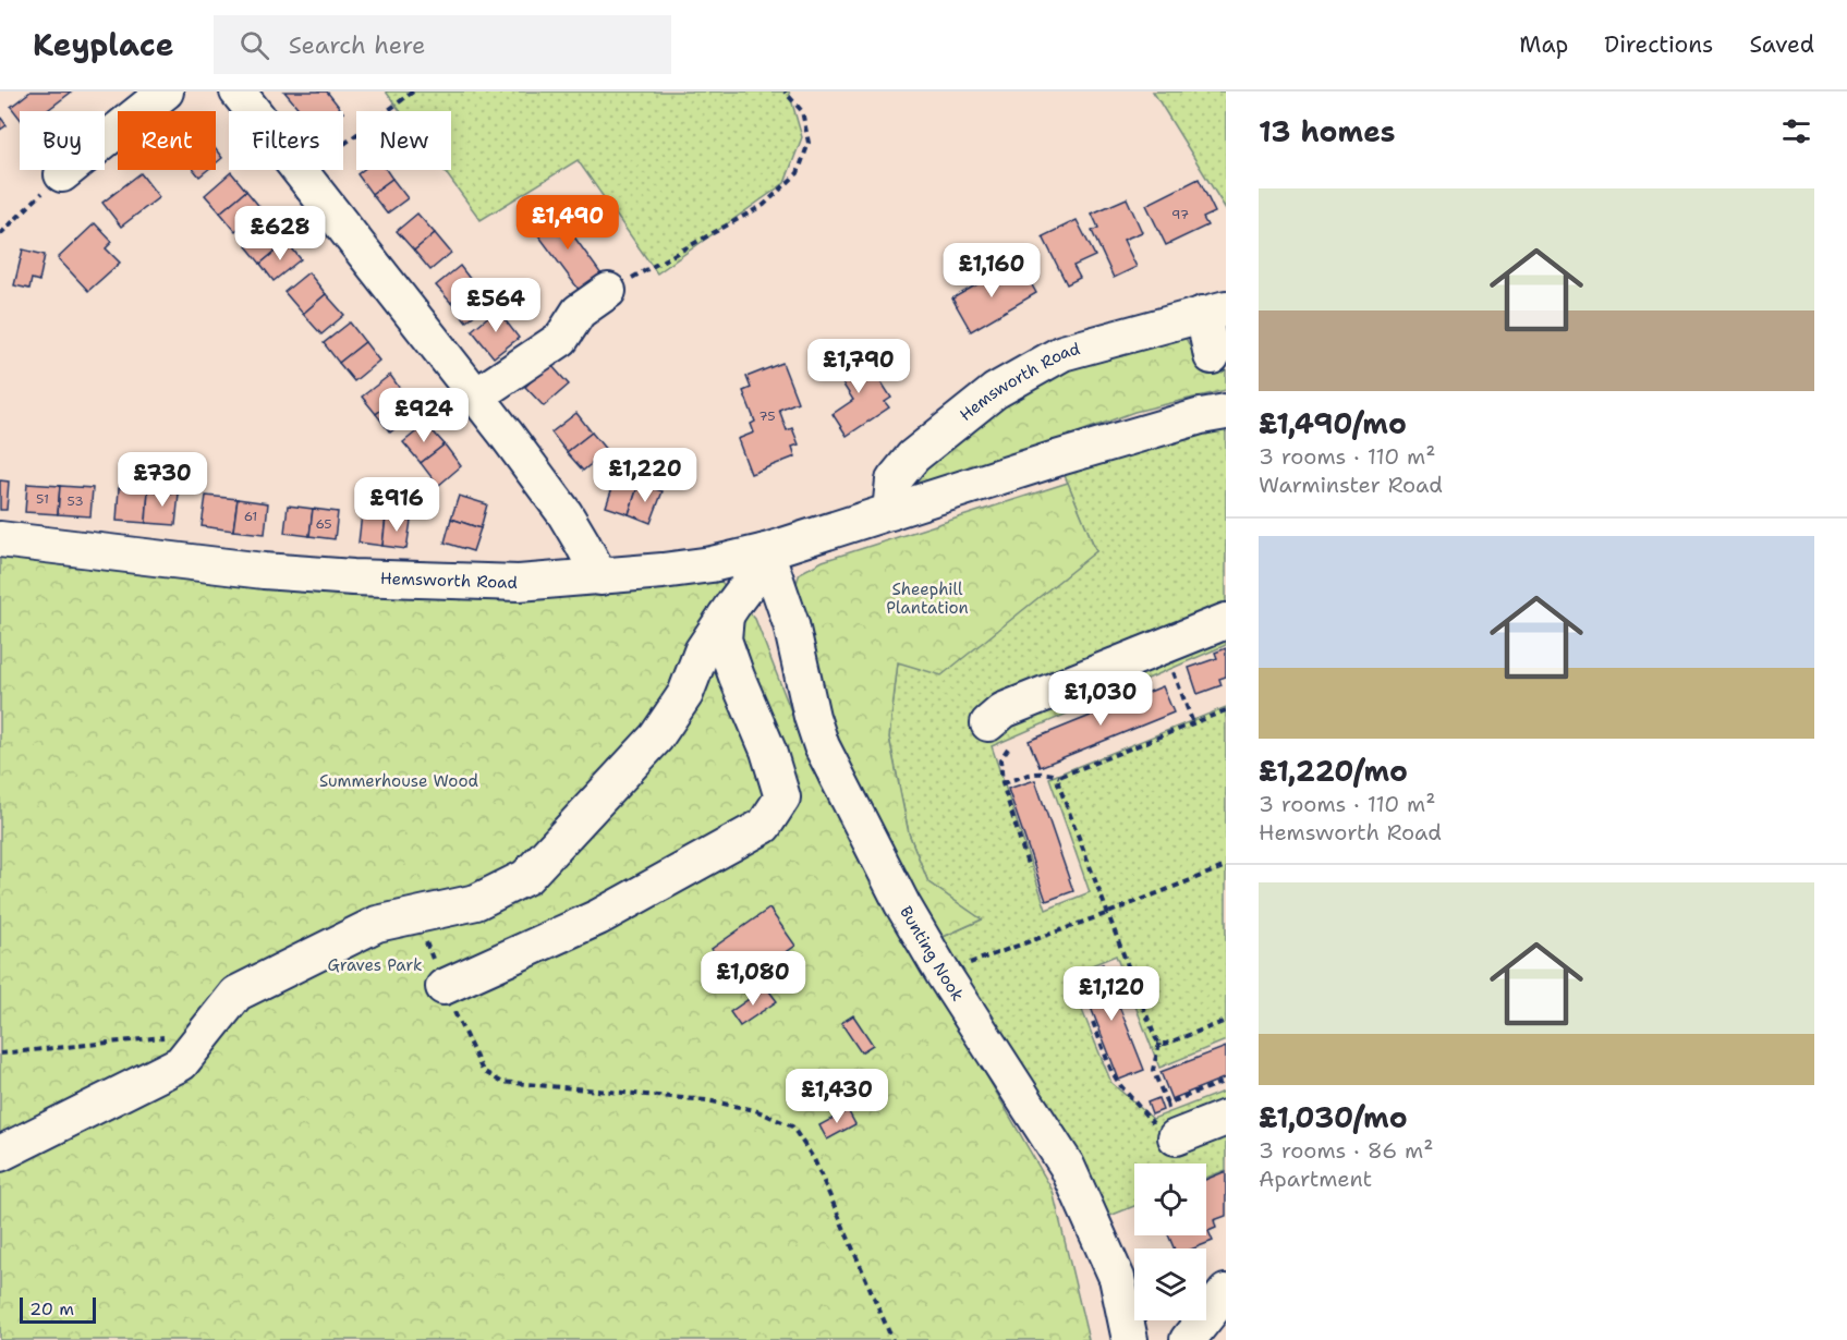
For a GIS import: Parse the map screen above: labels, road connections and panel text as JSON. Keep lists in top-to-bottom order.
{
  "streets": {
    "street": ["Hemsworth Road", "Bunting Nook"]
  },
  "crossings": [
    ["Hemsworth Road", "Bunting Nook"]
  ],
  "parks": ["Sheephill Plantation", "Summerhouse Wood", "Graves Park"],
  "house_numbers": [
    "97",
    "75",
    "51",
    "53",
    "61",
    "65"
  ],
  "scale_bar": "20 m",
  "page": {
    "header": "Keyplace",
    "search": "Search here",
    "nav": ["Map", "Directions", "Saved"],
    "heading": "13 homes",
    "chip": [
      "Buy",
      "Rent",
      "Filters",
      "New"
    ],
    "list": [
      {
        "name": "£1,490/mo",
        "note": "3 rooms · 110 m² · Warminster Road"
      },
      {
        "name": "£1,220/mo",
        "note": "3 rooms · 110 m² · Hemsworth Road"
      },
      {
        "name": "£1,030/mo",
        "note": "3 rooms · 86 m² · Apartment"
      }
    ],
    "price": [
      "£1,490",
      "£628",
      "£1,160",
      "£564",
      "£1,790",
      "£924",
      "£1,220",
      "£730",
      "£916",
      "£1,030",
      "£1,080",
      "£1,120",
      "£1,430"
    ],
    "scale": "20 m"
  }
}
